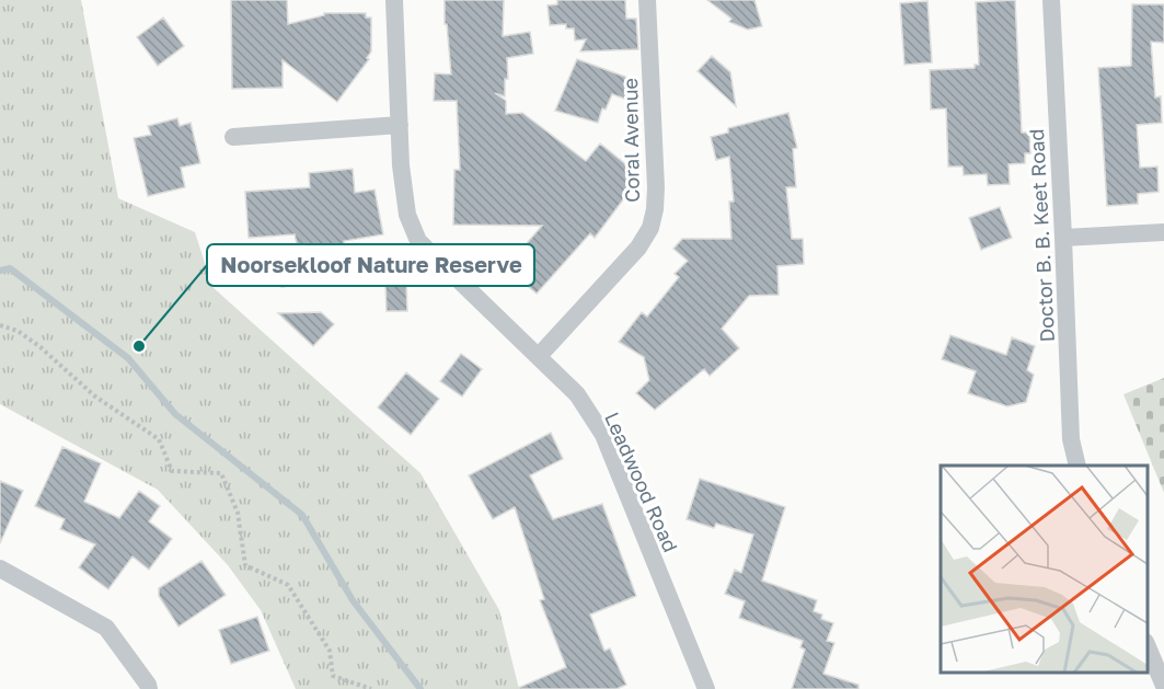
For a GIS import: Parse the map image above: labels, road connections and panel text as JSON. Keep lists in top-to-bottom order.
{
  "streets": {
    "street": ["Coral Avenue", "Doctor B. B. Keet Road", "Leadwood Road"]
  },
  "crossings": [
    ["Coral Avenue", "Leadwood Road"]
  ],
  "places": ["Noorsekloof Nature Reserve"]
}
